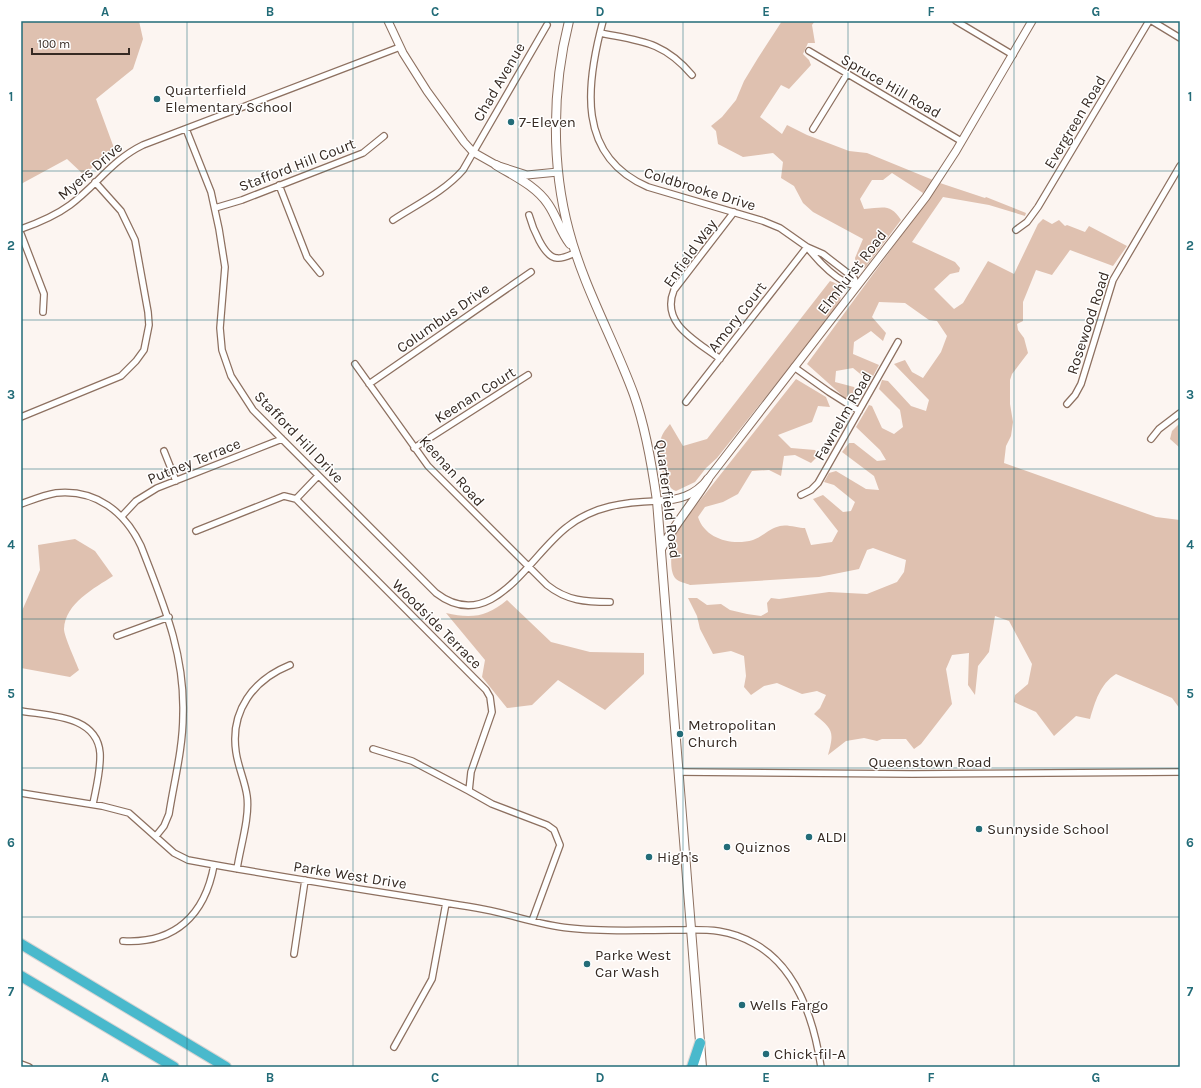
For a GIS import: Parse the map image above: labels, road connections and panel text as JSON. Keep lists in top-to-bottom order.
{
  "streets": {
    "main road": ["Quarterfield Road"],
    "street": [
      "Chad Avenue",
      "Spruce Hill Road",
      "Evergreen Road",
      "Stafford Hill Court",
      "Myers Drive",
      "Coldbrooke Drive",
      "Enfield Way",
      "Elmhurst Road",
      "Amory Court",
      "Columbus Drive",
      "Rosewood Road",
      "Keenan Court",
      "Fawnelm Road",
      "Stafford Hill Drive",
      "Putney Terrace",
      "Keenan Road",
      "Woodside Terrace",
      "Queenstown Road",
      "Parke West Drive"
    ]
  },
  "crossings": [
    ["Spruce Hill Road", "Elmhurst Road"],
    ["Stafford Hill Court", "Stafford Hill Drive"],
    ["Myers Drive", "Stafford Hill Drive"],
    ["Coldbrooke Drive", "Enfield Way"],
    ["Coldbrooke Drive", "Elmhurst Road"],
    ["Coldbrooke Drive", "Amory Court"],
    ["Enfield Way", "Amory Court"],
    ["Elmhurst Road", "Quarterfield Road"],
    ["Columbus Drive", "Keenan Road"],
    ["Keenan Court", "Keenan Road"],
    ["Stafford Hill Drive", "Putney Terrace"],
    ["Stafford Hill Drive", "Keenan Road"],
    ["Quarterfield Road", "Queenstown Road"],
    ["Quarterfield Road", "Parke West Drive"]
  ],
  "places": [
    "Quarterfield Elementary School",
    "7-Eleven",
    "Metropolitan Church",
    "Sunnyside School",
    "ALDI",
    "Quiznos",
    "High's",
    "Parke West Car Wash",
    "Wells Fargo",
    "Chick-fil-A"
  ],
  "scale_bar": "100 m",
  "grid": {
    "columns": [
      "A",
      "B",
      "C",
      "D",
      "E",
      "F",
      "G"
    ],
    "rows": [
      "1",
      "2",
      "3",
      "4",
      "5",
      "6",
      "7"
    ]
  }
}
